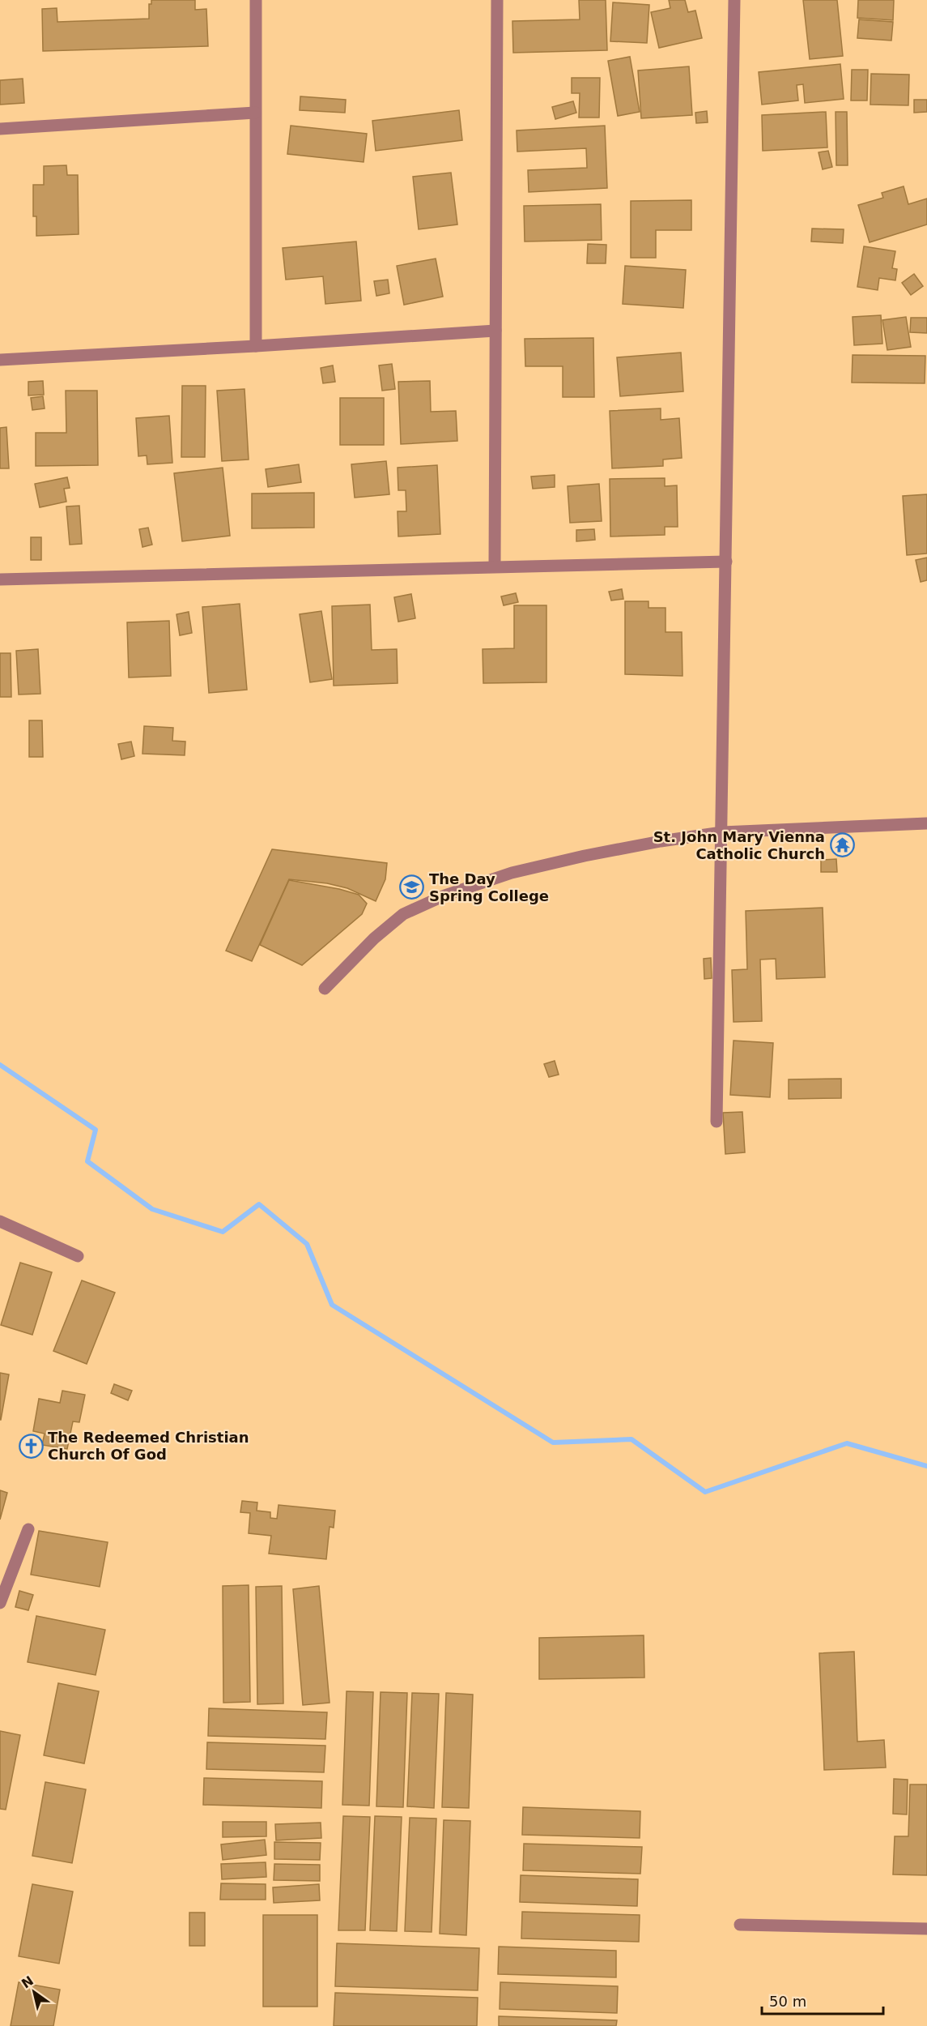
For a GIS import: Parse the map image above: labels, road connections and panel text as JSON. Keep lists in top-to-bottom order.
{
  "places": {
    "temple": ["St. John Mary Vienna Catholic Church"],
    "school or university": ["The Day Spring College"],
    "church": ["The Redeemed Christian Church Of God"]
  },
  "scale_bar": "50 m",
  "north": "top left"
}
